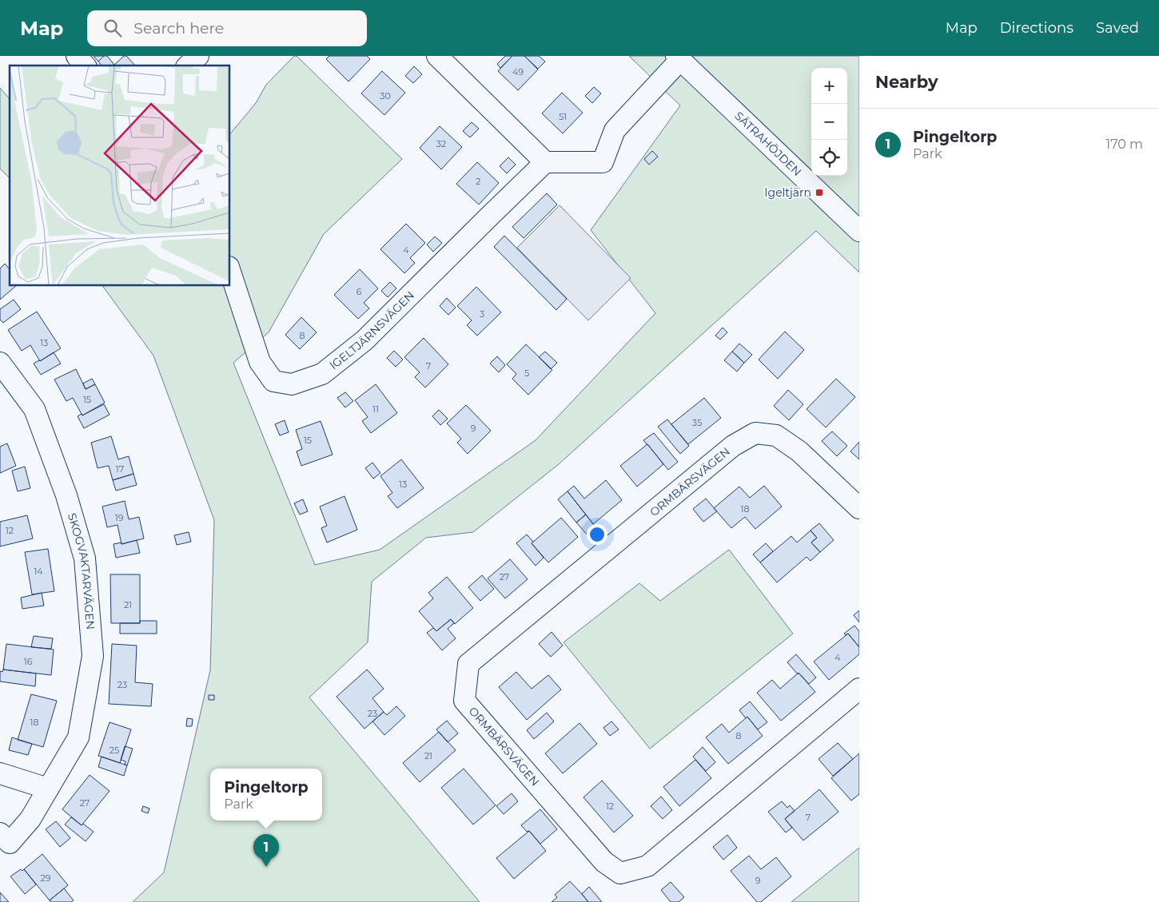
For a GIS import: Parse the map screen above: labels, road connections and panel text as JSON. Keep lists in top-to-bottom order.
{
  "streets": {
    "street": [
      "SÄTRAHÖJDEN",
      "IGELTJÄRNSVÄGEN",
      "ORMBÄRSVÄGEN",
      "SKOGVAKTARVÄGEN"
    ]
  },
  "places": {
    "transit": ["Igeltjärn"]
  },
  "house_numbers": [
    "49",
    "30",
    "51",
    "32",
    "2",
    "4",
    "6",
    "3",
    "8",
    "13",
    "7",
    "5",
    "15",
    "11",
    "35",
    "9",
    "15",
    "17",
    "13",
    "18",
    "19",
    "12",
    "14",
    "27",
    "21",
    "4",
    "16",
    "23",
    "23",
    "18",
    "8",
    "25",
    "21",
    "27",
    "12",
    "7",
    "29",
    "9"
  ],
  "page": {
    "header": "Map",
    "search": "Search here",
    "nav": ["Map", "Directions", "Saved"],
    "heading": "Nearby",
    "map_buttons": ["+", "−"],
    "list": [
      {
        "mark": "1",
        "name": "Pingeltorp",
        "note": "Park",
        "value": "170 m"
      }
    ],
    "popup": ["Pingeltorp", "Park"],
    "pins": "1"
  }
}
